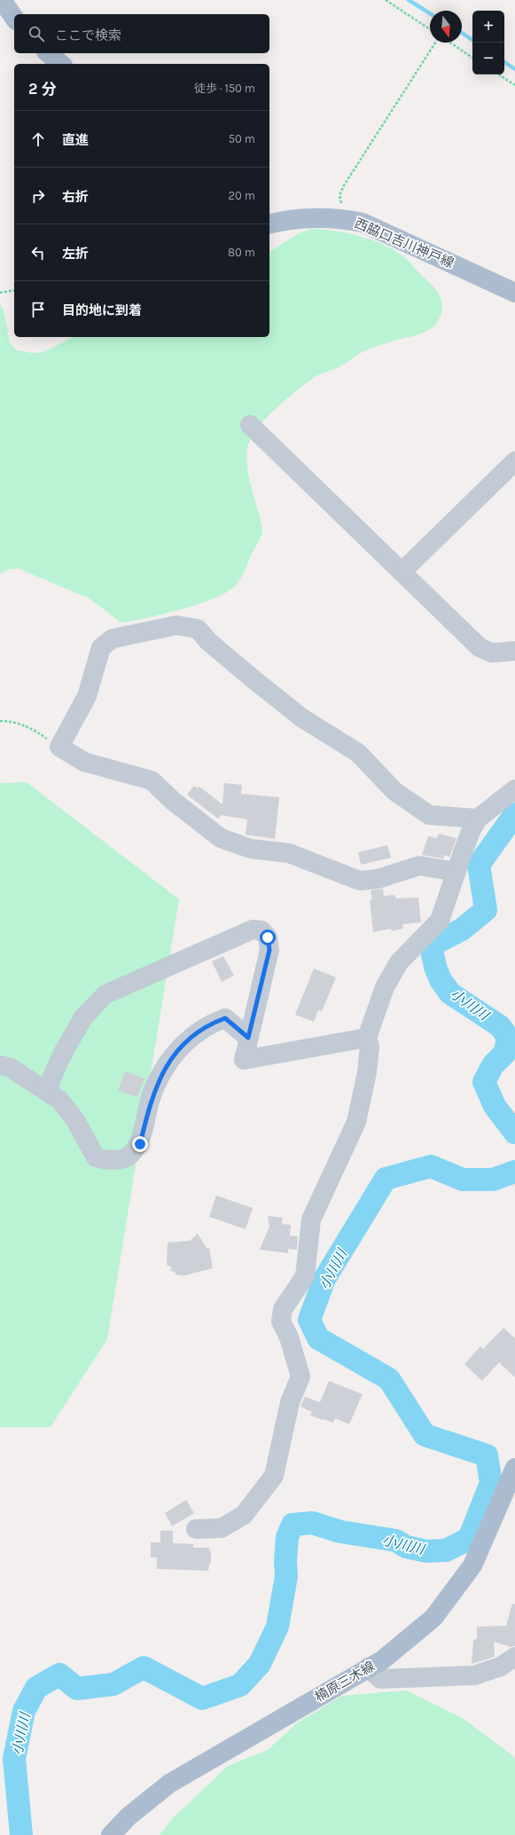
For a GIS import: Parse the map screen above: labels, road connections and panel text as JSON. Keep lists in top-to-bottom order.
{
  "streets": {
    "main road": ["西脇口吉川神戸線", "楠原三木線"]
  },
  "water": ["小川川"],
  "north": "bottom",
  "page": {
    "map_buttons": ["+", "−"],
    "search": "ここで検索",
    "heading": ["2 分", "徒歩 · 150 m"],
    "list": [
      ["直進", "50 m"],
      ["右折", "20 m"],
      ["左折", "80 m"],
      "目的地に到着"
    ]
  }
}
